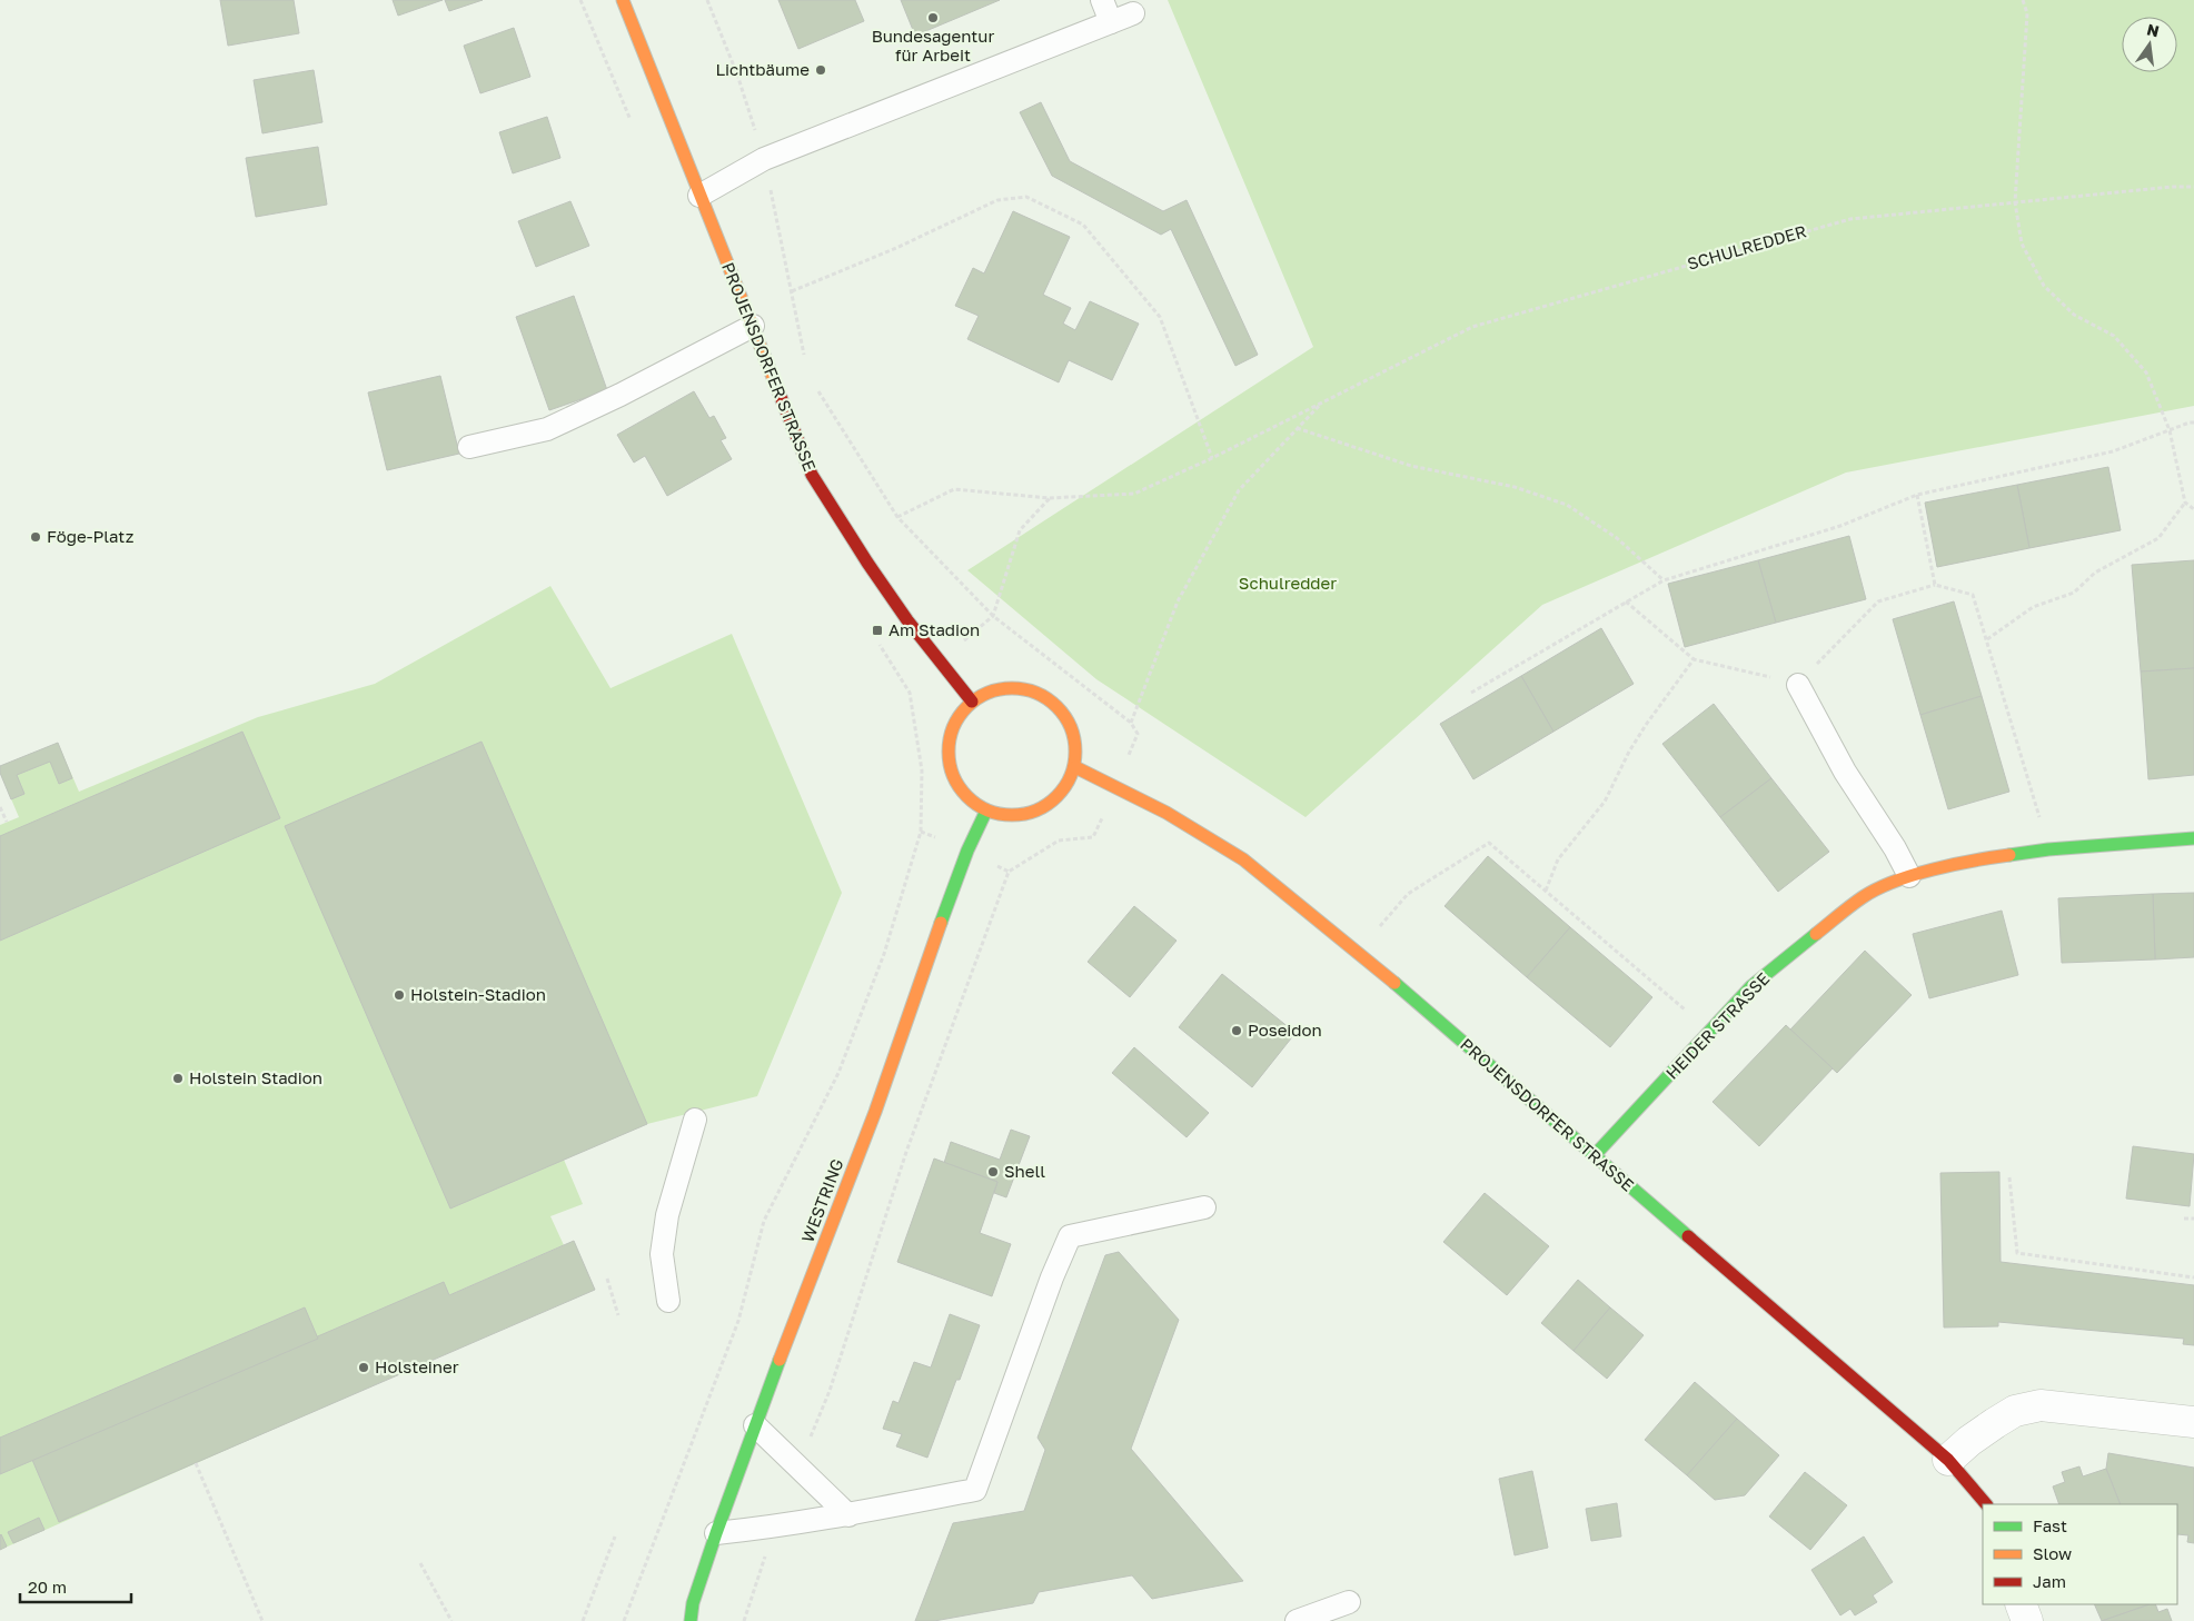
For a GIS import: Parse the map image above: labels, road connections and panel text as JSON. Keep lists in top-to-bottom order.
{
  "streets": {
    "street": ["PROJENSDORFER STRASSE", "HEIDER STRASSE", "WESTRING"],
    "path": ["SCHULREDDER"]
  },
  "crossings": [
    ["PROJENSDORFER STRASSE", "HEIDER STRASSE"],
    ["PROJENSDORFER STRASSE", "WESTRING"]
  ],
  "parks": ["Schulredder"],
  "places": {
    "other": [
      "Bundesagentur für Arbeit",
      "Lichtbäume",
      "Föge-Platz",
      "Holstein-Stadion",
      "Poseidon",
      "Holstein Stadion",
      "Shell",
      "Holsteiner"
    ],
    "transit": ["Am Stadion"]
  },
  "legend": ["Fast", "Slow", "Jam"],
  "scale_bar": "20 m",
  "north": "top"
}
